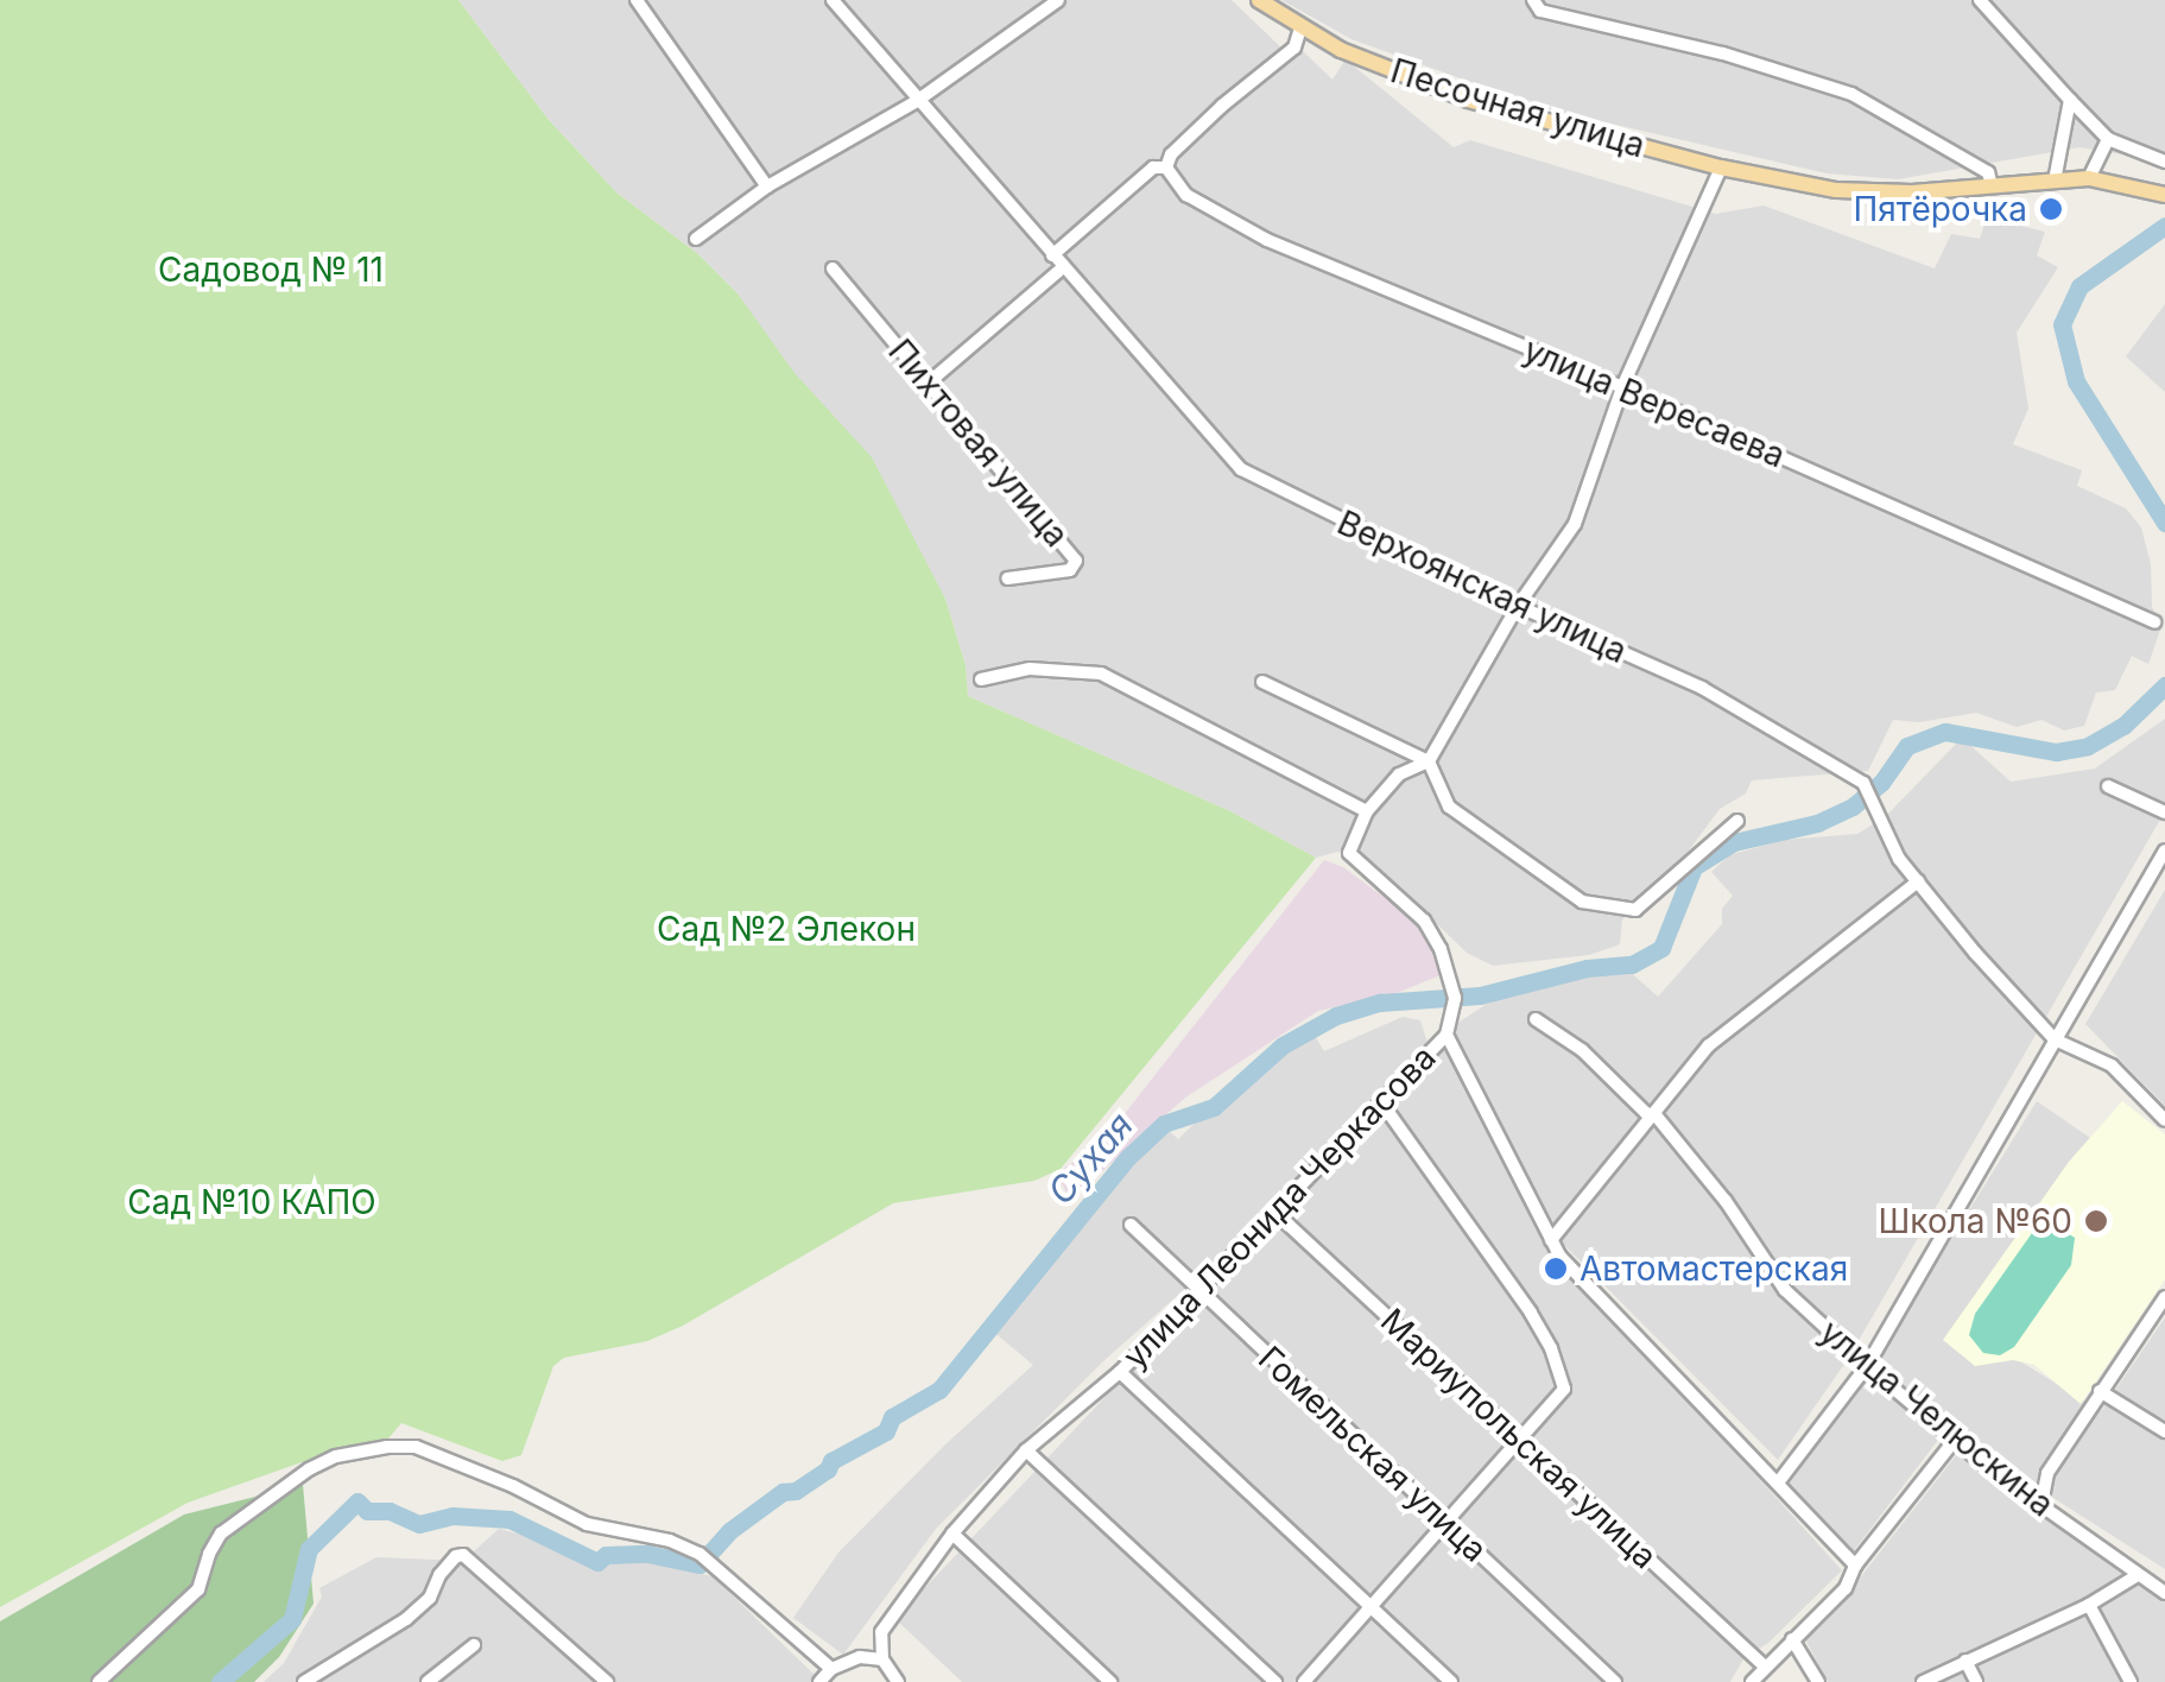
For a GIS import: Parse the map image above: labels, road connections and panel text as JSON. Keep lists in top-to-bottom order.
{
  "streets": {
    "main road": ["Песочная улица"],
    "street": [
      "улица Вересаева",
      "Пихтовая улица",
      "Верхоянская улица",
      "улица Леонида Черкасова",
      "улица Челюскина",
      "Мариупольская улица",
      "Гомельская улица"
    ]
  },
  "crossings": [
    ["улица Леонида Черкасова", "Мариупольская улица"],
    ["улица Леонида Черкасова", "Гомельская улица"]
  ],
  "water": ["Сухая"],
  "parks": ["Садовод № 11", "Сад №2 Элекон", "Сад №10 КАПО"],
  "places": ["Пятёрочка", "Школа №60", "Автомастерская"]
}
